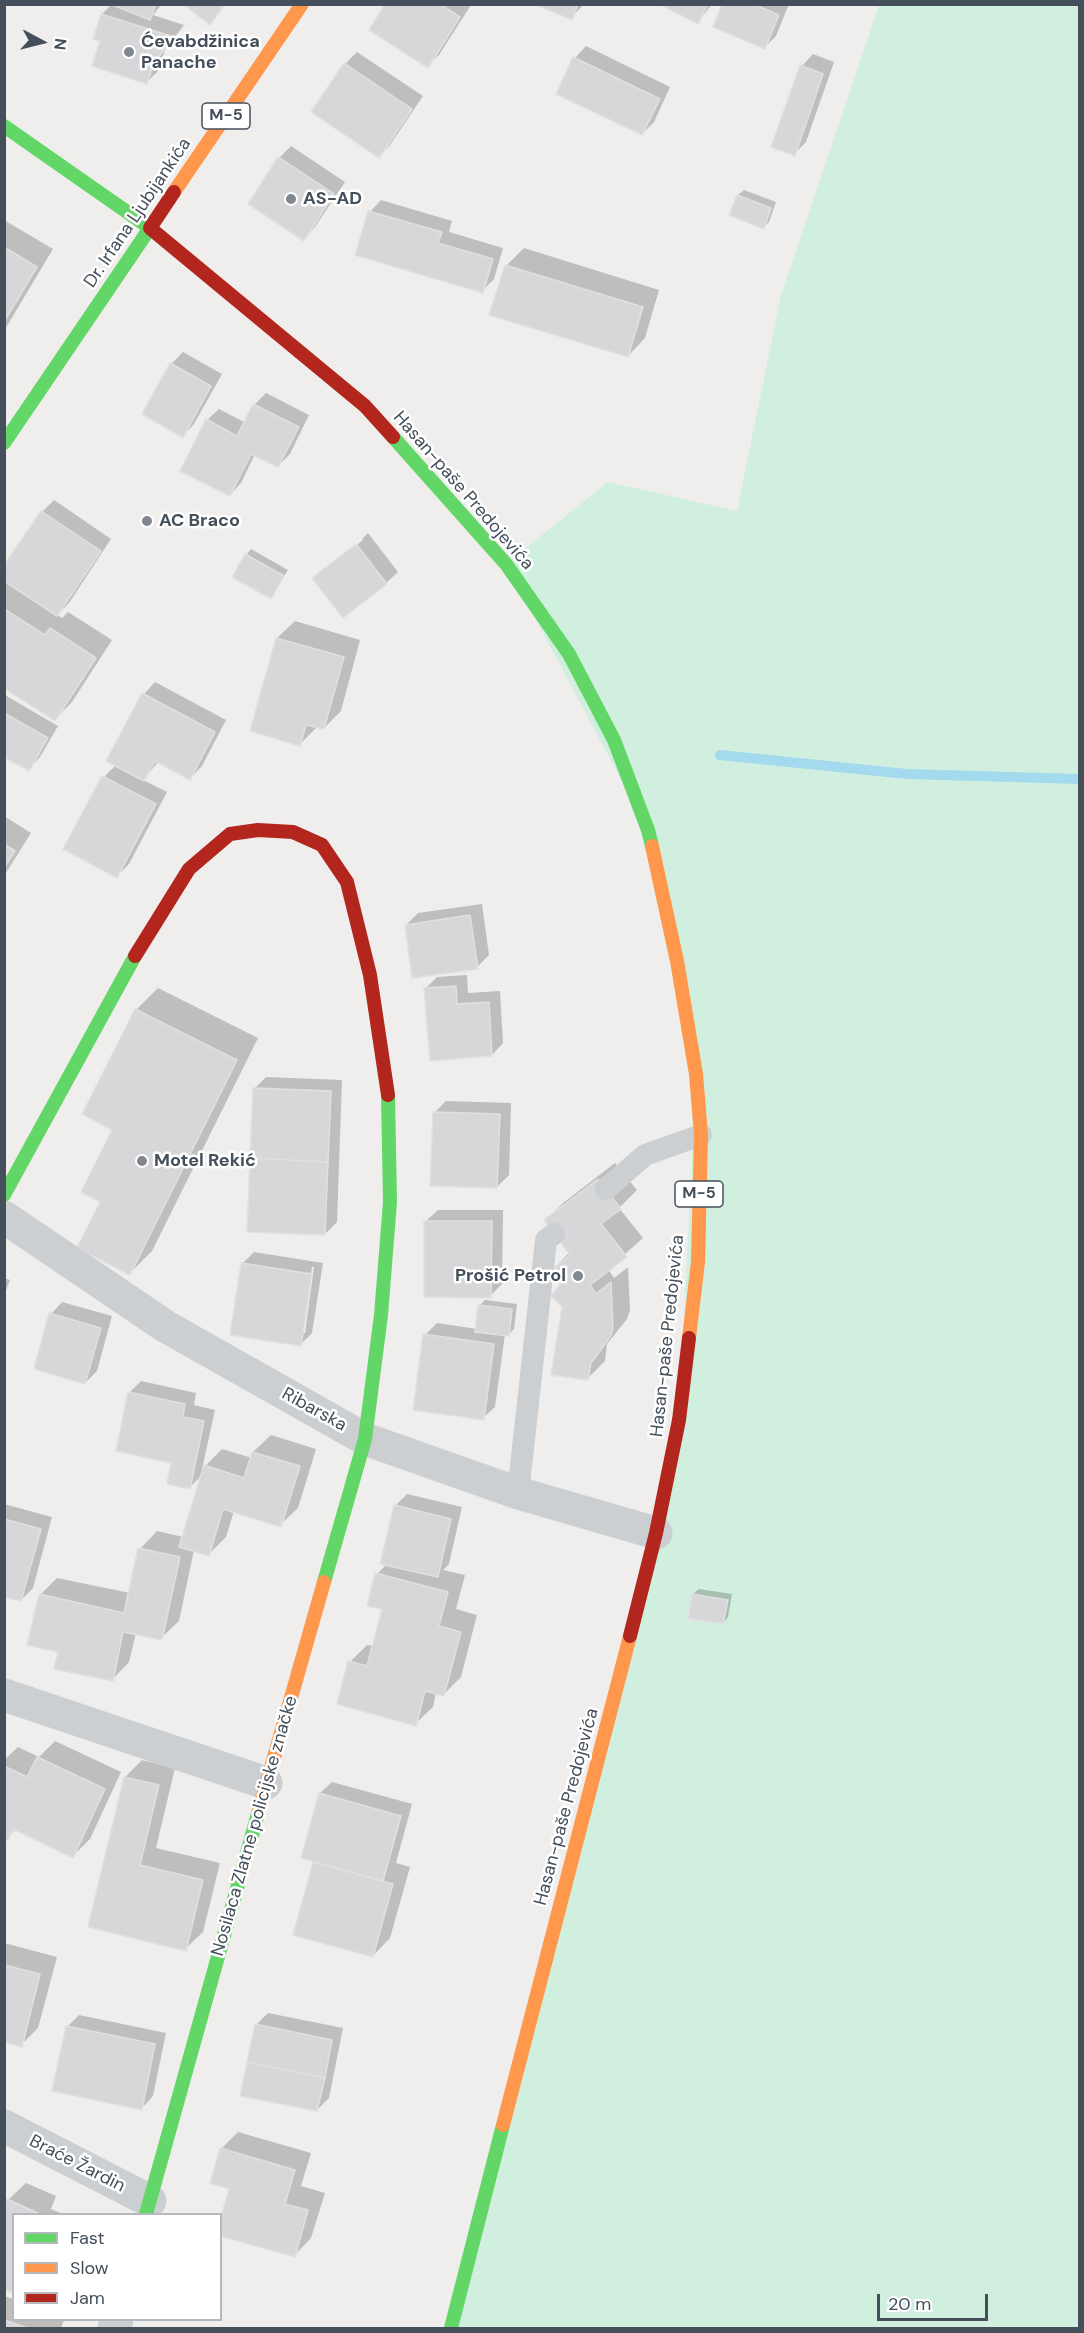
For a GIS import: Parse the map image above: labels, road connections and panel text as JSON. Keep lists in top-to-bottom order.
{
  "streets": {
    "main road": [
      "M-5",
      "Dr. Irfana Ljubijankića",
      "Hasan-paše Predojevića",
      "Nosilaca Zlatne policijske značke"
    ],
    "street": ["Ribarska", "Braće Žardin"]
  },
  "crossings": [
    ["Dr. Irfana Ljubijankića", "Hasan-paše Predojevića"],
    ["Hasan-paše Predojevića", "Ribarska"],
    ["Ribarska", "Nosilaca Zlatne policijske značke"],
    ["Nosilaca Zlatne policijske značke", "Braće Žardin"]
  ],
  "places": [
    "Ćevabdžinica Panache",
    "AS-AD",
    "AC Braco",
    "Motel Rekić",
    "Prošić Petrol"
  ],
  "legend": ["Fast", "Slow", "Jam"],
  "scale_bar": "20 m",
  "north": "right"
}
